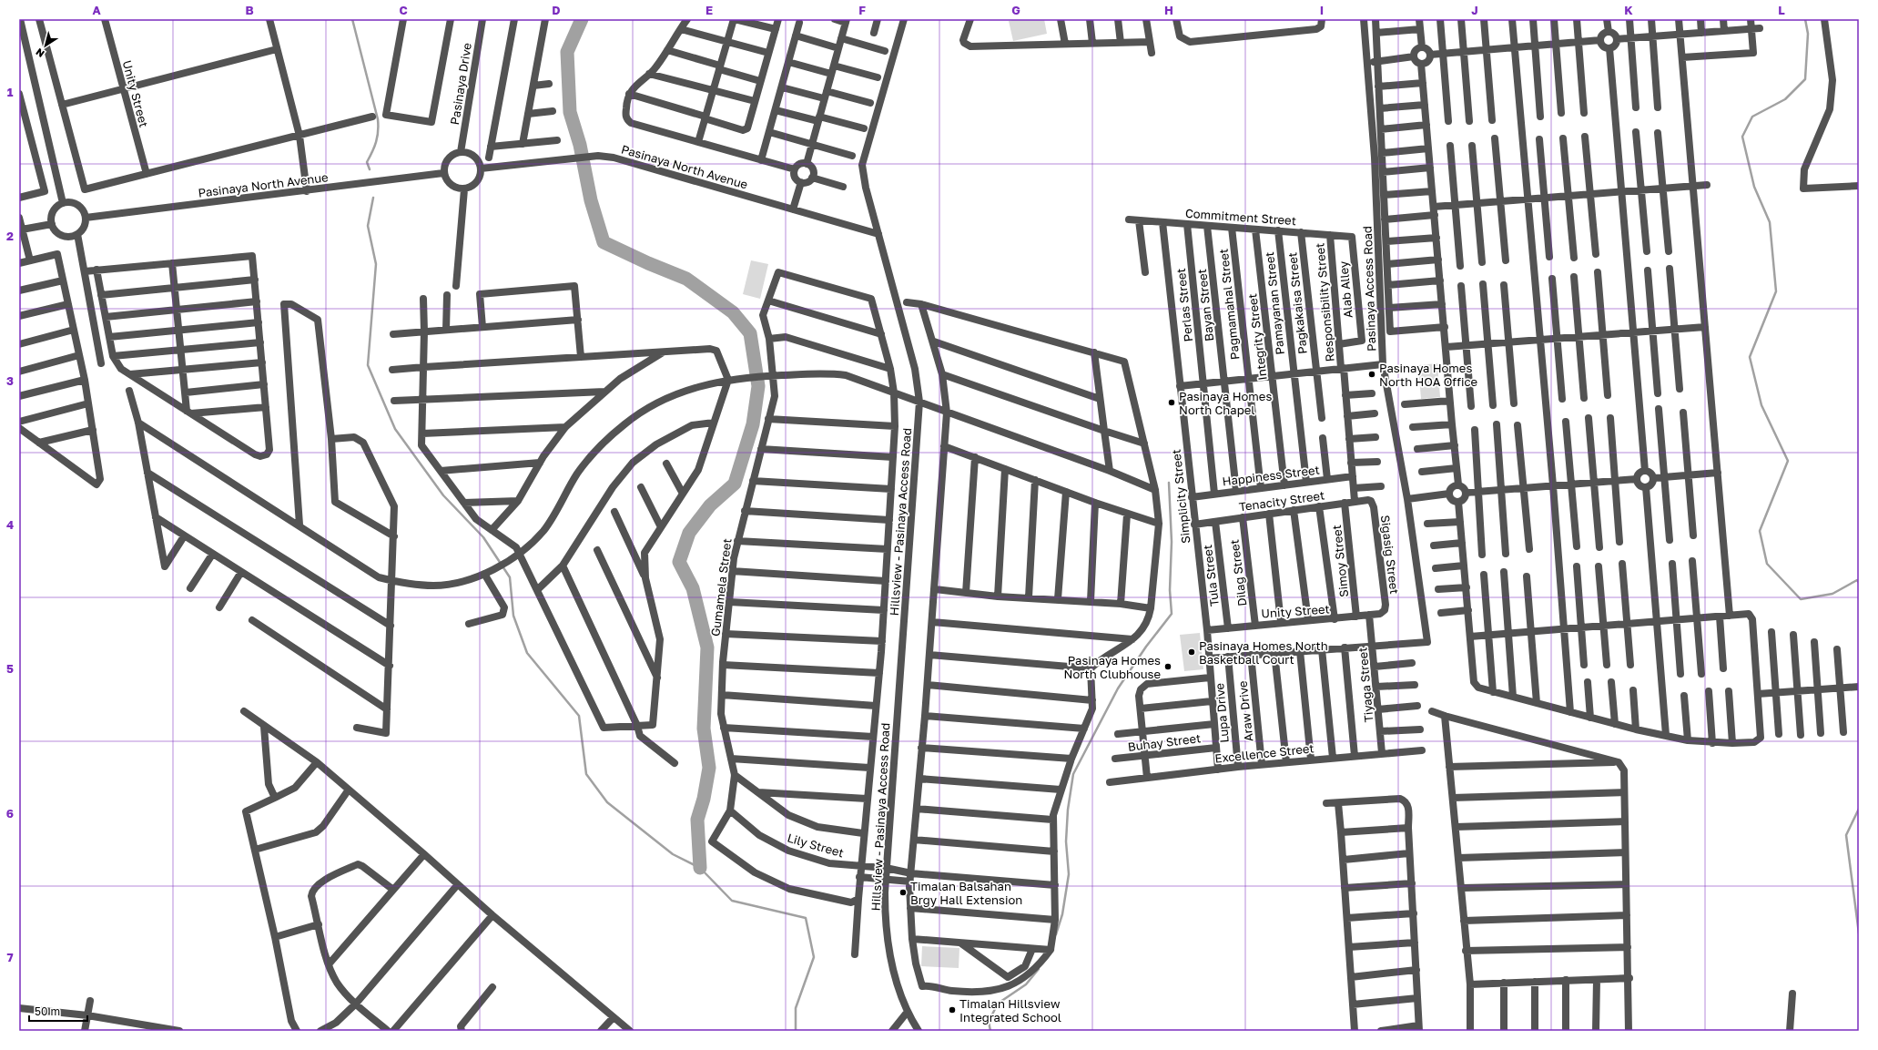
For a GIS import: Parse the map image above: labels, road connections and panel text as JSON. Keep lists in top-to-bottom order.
{
  "streets": {
    "street": [
      "Pasinaya Drive",
      "Unity Street",
      "Pasinaya North Avenue",
      "Commitment Street",
      "Pasinaya Access Road",
      "Alab Alley",
      "Responsibility Street",
      "Pamayanan Street",
      "Pagkakaisa Street",
      "Pagmamahal Street",
      "Perlas Street",
      "Bayan Street",
      "Integrity Street",
      "Happiness Street",
      "Simplicity Street",
      "Tenacity Street",
      "Hillsview - Pasinaya Access Road",
      "Sigasig Street",
      "Simoy Street",
      "Dilag Street",
      "Tula Street",
      "Gumamela Street",
      "Tiyaga Street",
      "Araw Drive",
      "Lupa Drive",
      "Buhay Street",
      "Excellence Street",
      "Lily Street"
    ]
  },
  "crossings": [
    ["Pasinaya Drive", "Pasinaya North Avenue"],
    ["Unity Street", "Simplicity Street"],
    ["Unity Street", "Sigasig Street"],
    ["Unity Street", "Simoy Street"],
    ["Unity Street", "Dilag Street"],
    ["Unity Street", "Tula Street"],
    ["Unity Street", "Tiyaga Street"],
    ["Pasinaya North Avenue", "Hillsview - Pasinaya Access Road"],
    ["Commitment Street", "Alab Alley"],
    ["Commitment Street", "Responsibility Street"],
    ["Commitment Street", "Pamayanan Street"],
    ["Commitment Street", "Pagkakaisa Street"],
    ["Commitment Street", "Pagmamahal Street"],
    ["Commitment Street", "Perlas Street"],
    ["Commitment Street", "Bayan Street"],
    ["Commitment Street", "Integrity Street"],
    ["Commitment Street", "Simplicity Street"],
    ["Pasinaya Access Road", "Tiyaga Street"],
    ["Alab Alley", "Responsibility Street"],
    ["Responsibility Street", "Happiness Street"],
    ["Responsibility Street", "Tenacity Street"],
    ["Pamayanan Street", "Happiness Street"],
    ["Pagmamahal Street", "Happiness Street"],
    ["Perlas Street", "Happiness Street"],
    ["Bayan Street", "Happiness Street"],
    ["Integrity Street", "Happiness Street"],
    ["Happiness Street", "Simplicity Street"],
    ["Simplicity Street", "Tenacity Street"],
    ["Simplicity Street", "Buhay Street"],
    ["Simplicity Street", "Excellence Street"],
    ["Tenacity Street", "Sigasig Street"],
    ["Tenacity Street", "Simoy Street"],
    ["Tenacity Street", "Dilag Street"],
    ["Tenacity Street", "Tula Street"],
    ["Hillsview - Pasinaya Access Road", "Lily Street"],
    ["Gumamela Street", "Lily Street"],
    ["Tiyaga Street", "Excellence Street"],
    ["Araw Drive", "Excellence Street"],
    ["Lupa Drive", "Excellence Street"]
  ],
  "places": [
    "Pasinaya Homes North HOA Office",
    "Pasinaya Homes North Chapel",
    "Pasinaya Homes North Basketball Court",
    "Pasinaya Homes North Clubhouse",
    "Timalan Balsahan Brgy Hall Extension",
    "Timalan Hillsview Integrated School"
  ],
  "scale_bar": "50 m",
  "north": "bottom left",
  "grid": {
    "columns": [
      "A",
      "B",
      "C",
      "D",
      "E",
      "F",
      "G",
      "H",
      "I",
      "J",
      "K",
      "L"
    ],
    "rows": [
      "1",
      "2",
      "3",
      "4",
      "5",
      "6",
      "7"
    ]
  }
}
